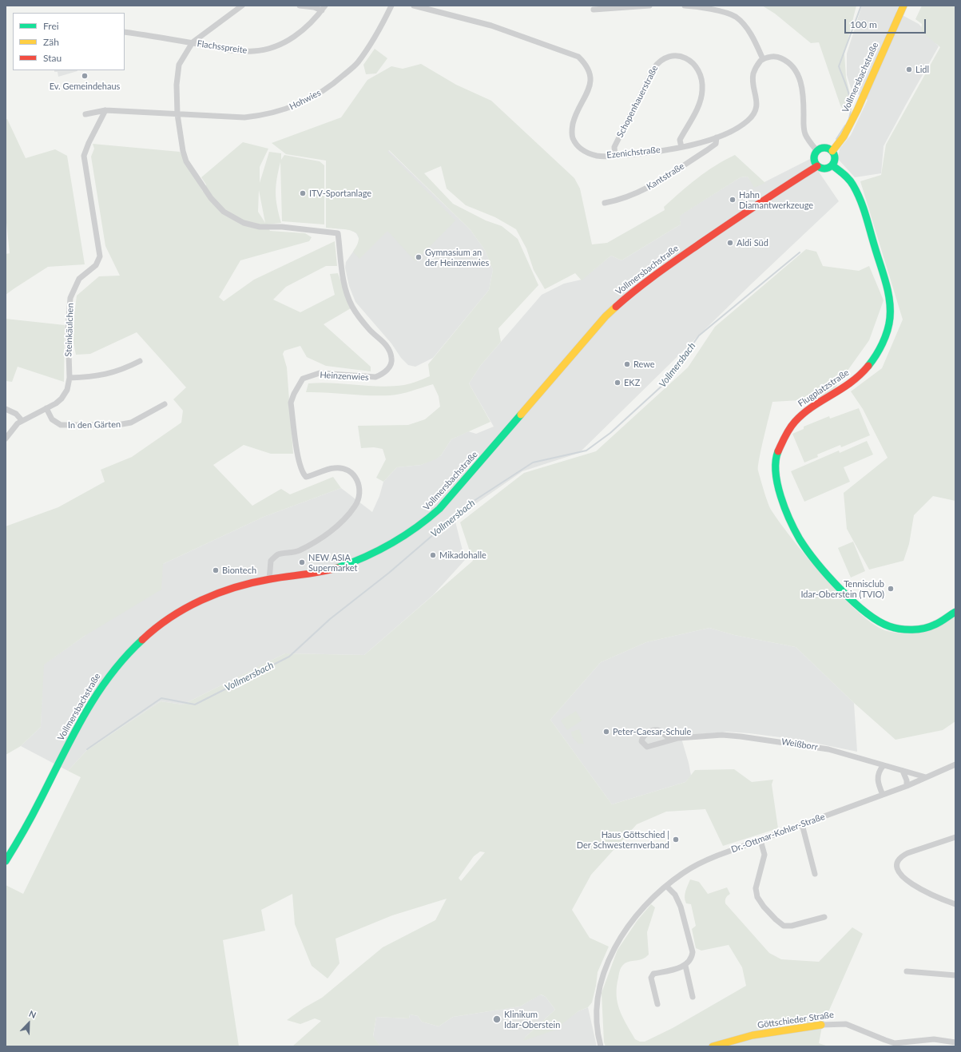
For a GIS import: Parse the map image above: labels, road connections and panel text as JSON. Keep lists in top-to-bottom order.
{
  "streets": {
    "main road": ["Vollmersbachstraße", "Flugplatzstraße", "Göttschieder Straße"],
    "street": [
      "Flachsspreite",
      "Hohwies",
      "Schopenhauerstraße",
      "Ezenichstraße",
      "Kantstraße",
      "Steinkäulchen",
      "Heinzenwies",
      "In den Gärten",
      "Weißborr",
      "Dr.-Ottmar-Kohler-Straße"
    ]
  },
  "crossings": [
    ["Vollmersbachstraße", "Heinzenwies"],
    ["Vollmersbachstraße", "Flugplatzstraße"],
    ["Hohwies", "Steinkäulchen"],
    ["Hohwies", "Heinzenwies"],
    ["Schopenhauerstraße", "Ezenichstraße"],
    ["Ezenichstraße", "Kantstraße"],
    ["Steinkäulchen", "In den Gärten"],
    ["Weißborr", "Dr.-Ottmar-Kohler-Straße"]
  ],
  "water": ["Vollmersbach"],
  "places": [
    "Lidl",
    "Ev. Gemeindehaus",
    "ITV-Sportanlage",
    "Hahn Diamantwerkzeuge",
    "Aldi Süd",
    "Gymnasium an der Heinzenwies",
    "Rewe",
    "EKZ",
    "Mikadohalle",
    "NEW ASIA Supermarket",
    "Biontech",
    "Tennisclub Idar-Oberstein (TVIO)",
    "Peter-Caesar-Schule",
    "Haus Göttschied | Der Schwesternverband",
    "Klinikum Idar-Oberstein"
  ],
  "legend": ["Frei", "Zäh", "Stau"],
  "scale_bar": "100 m",
  "north": "top right"
}
